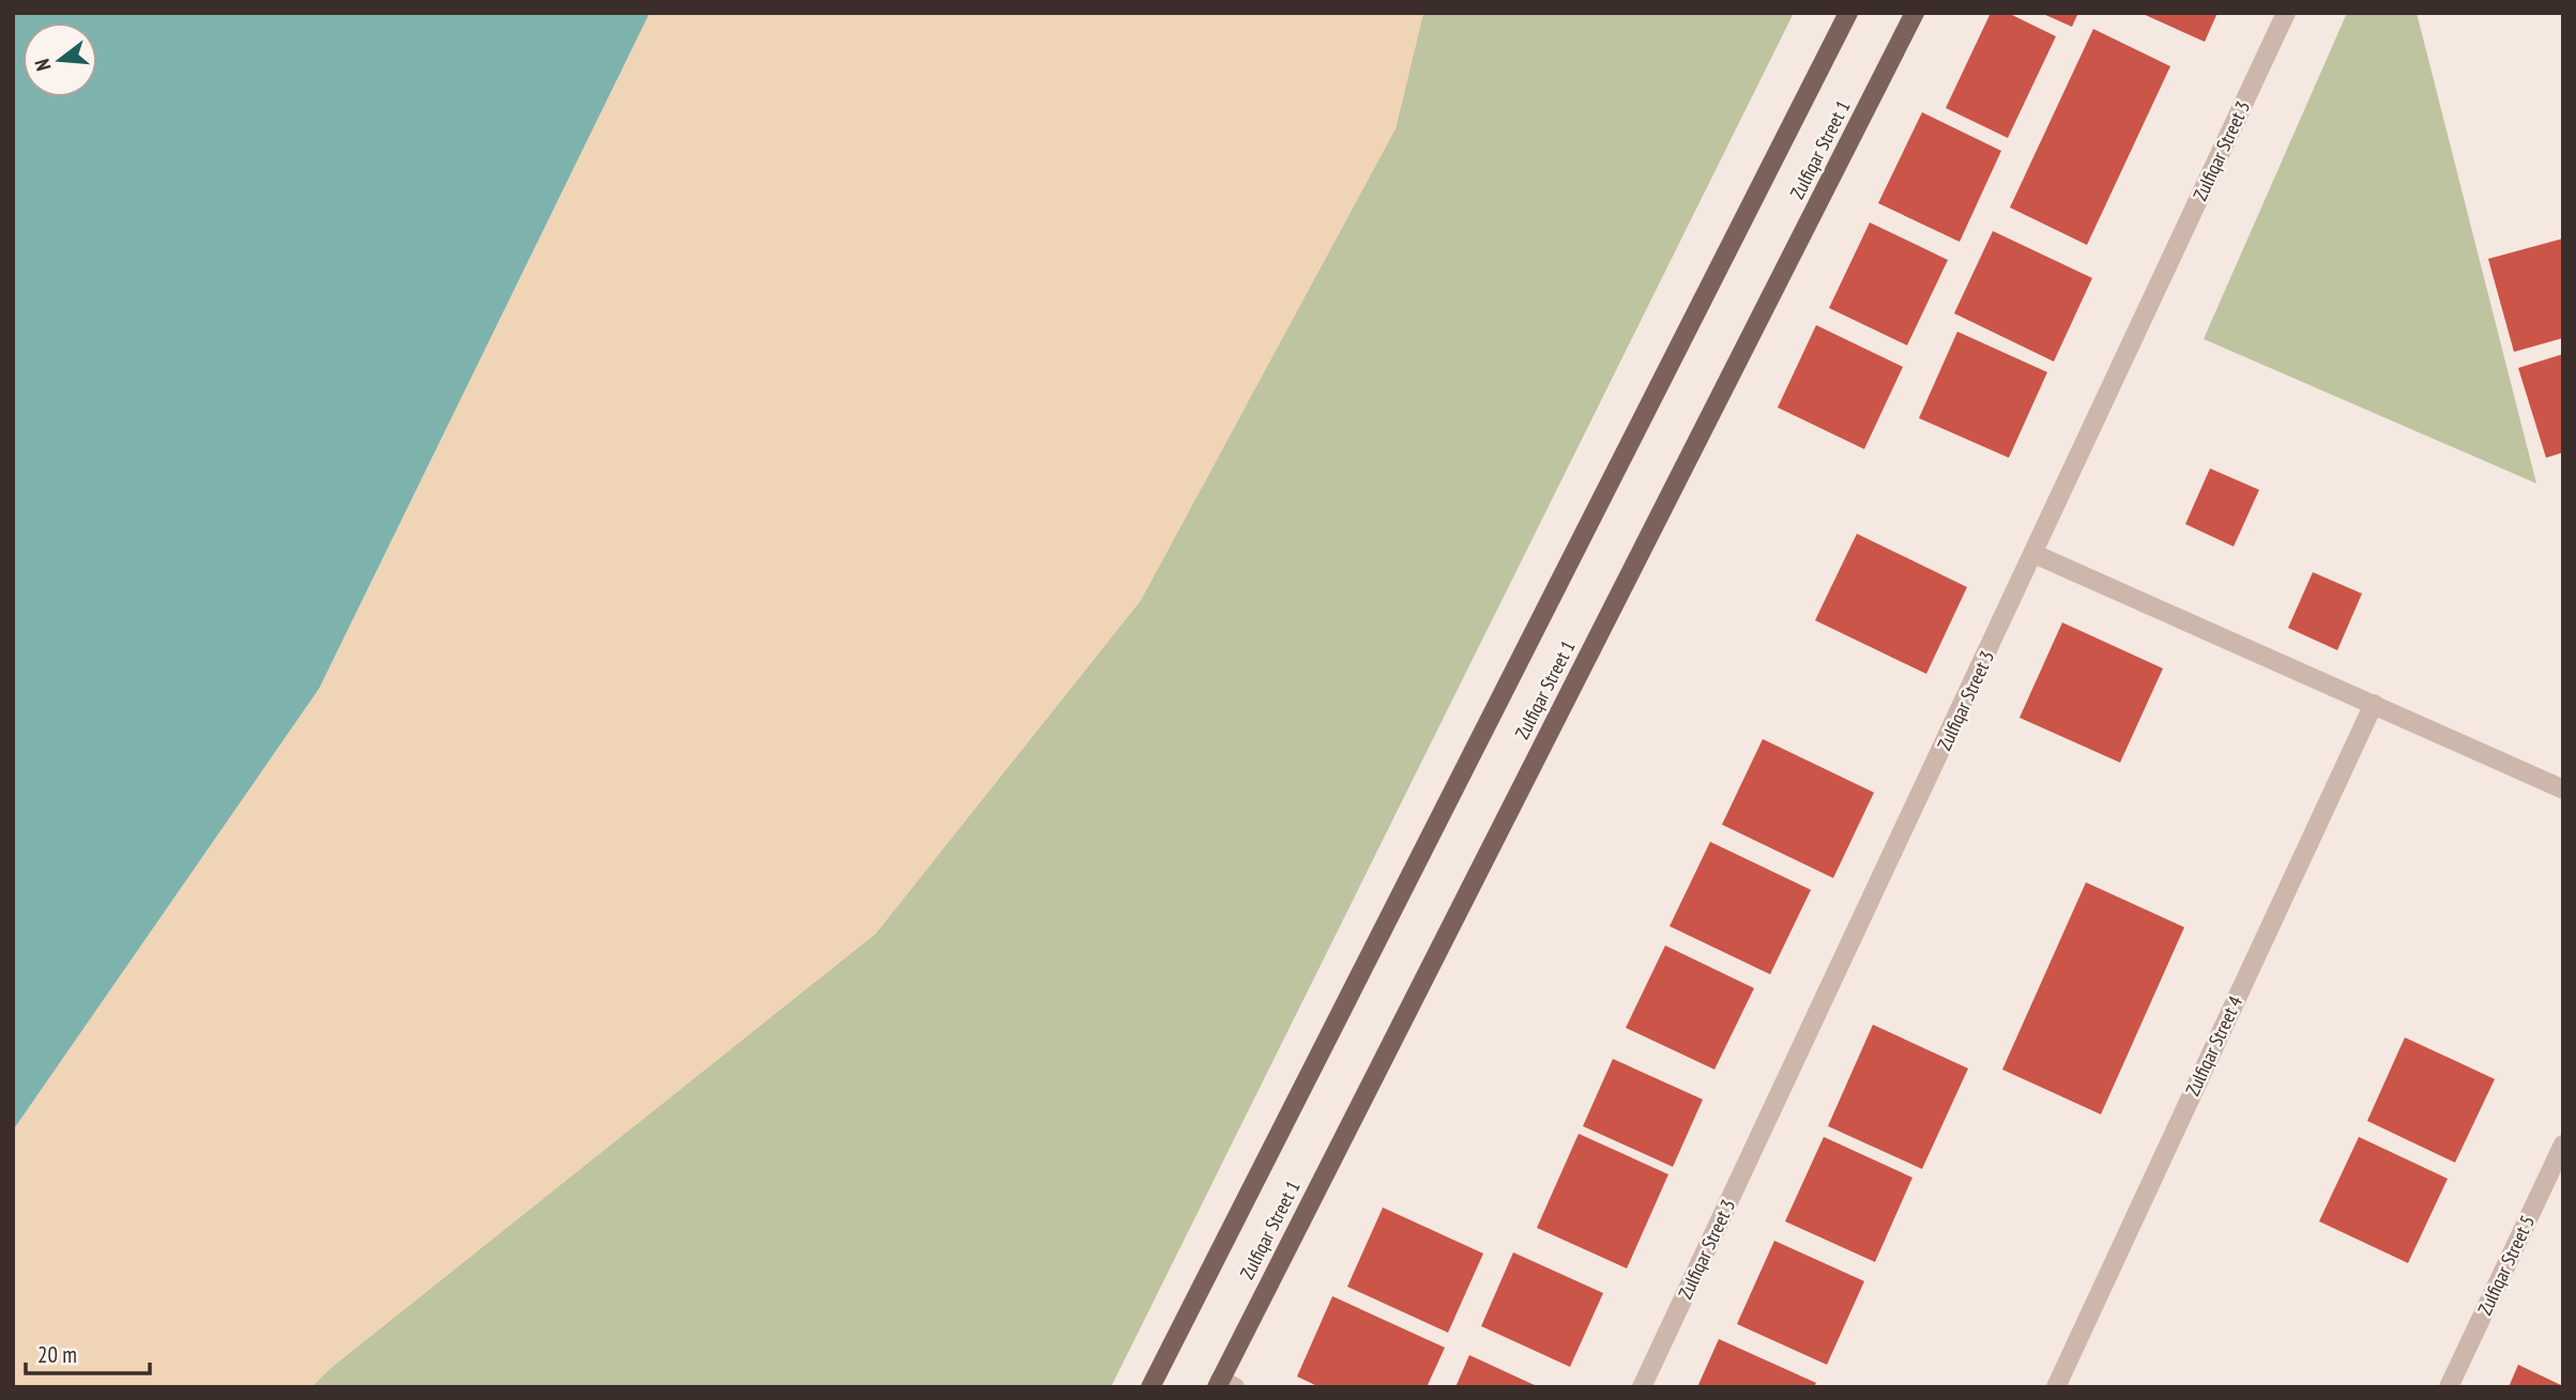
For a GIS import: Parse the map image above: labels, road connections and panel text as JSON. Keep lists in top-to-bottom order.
{
  "streets": {
    "main road": ["Zulfiqar Street 1"],
    "street": ["Zulfiqar Street 3", "Zulfiqar Street 4", "Zulfiqar Street 5"]
  },
  "scale_bar": "20 m",
  "north": "left"
}
